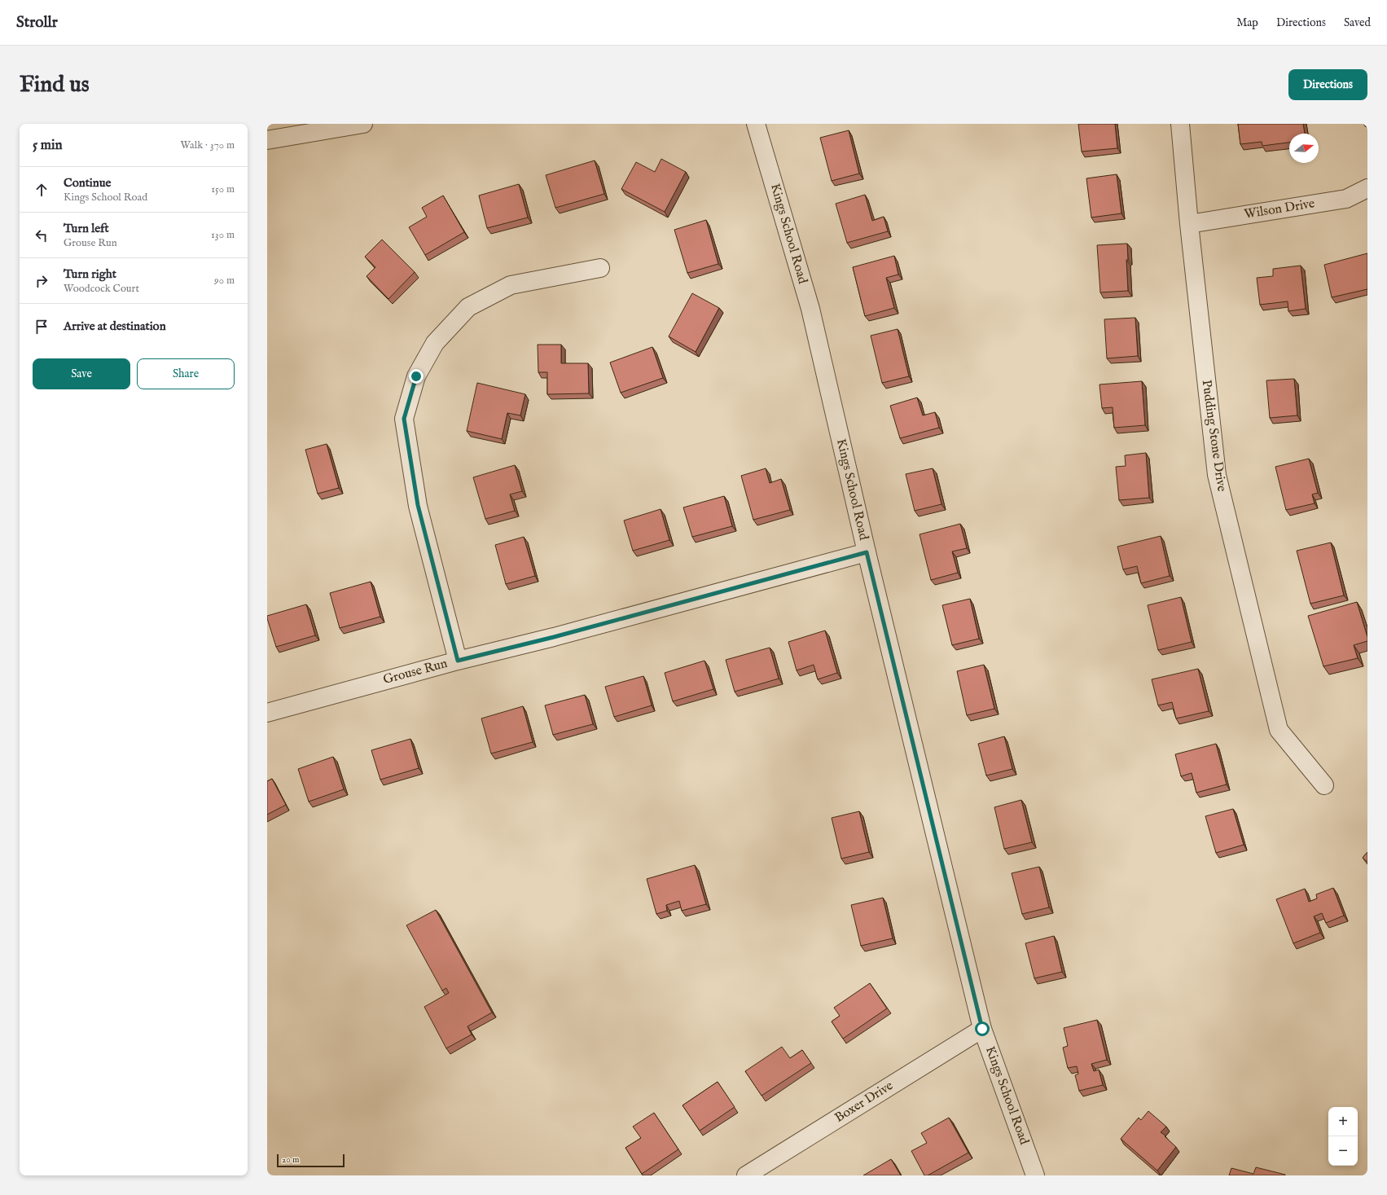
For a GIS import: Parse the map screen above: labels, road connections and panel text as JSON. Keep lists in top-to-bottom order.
{
  "streets": {
    "street": [
      "Wilson Drive",
      "Kings School Road",
      "Pudding Stone Drive",
      "Grouse Run",
      "Boxer Drive"
    ]
  },
  "crossings": [
    ["Wilson Drive", "Pudding Stone Drive"],
    ["Kings School Road", "Grouse Run"],
    ["Kings School Road", "Boxer Drive"]
  ],
  "scale_bar": "20 m",
  "north": "right",
  "page": {
    "header": "Strollr",
    "nav": ["Map", "Directions", "Saved"],
    "buttons": [
      "Directions",
      ["Save", "Share"]
    ],
    "title": "Find us",
    "heading": ["5 min", "Walk · 370 m"],
    "list": [
      ["Continue", "Kings School Road", "150 m"],
      ["Turn left", "Grouse Run", "130 m"],
      ["Turn right", "Woodcock Court", "90 m"],
      "Arrive at destination"
    ],
    "map_buttons": ["+", "−"],
    "scale": "20 m"
  }
}
